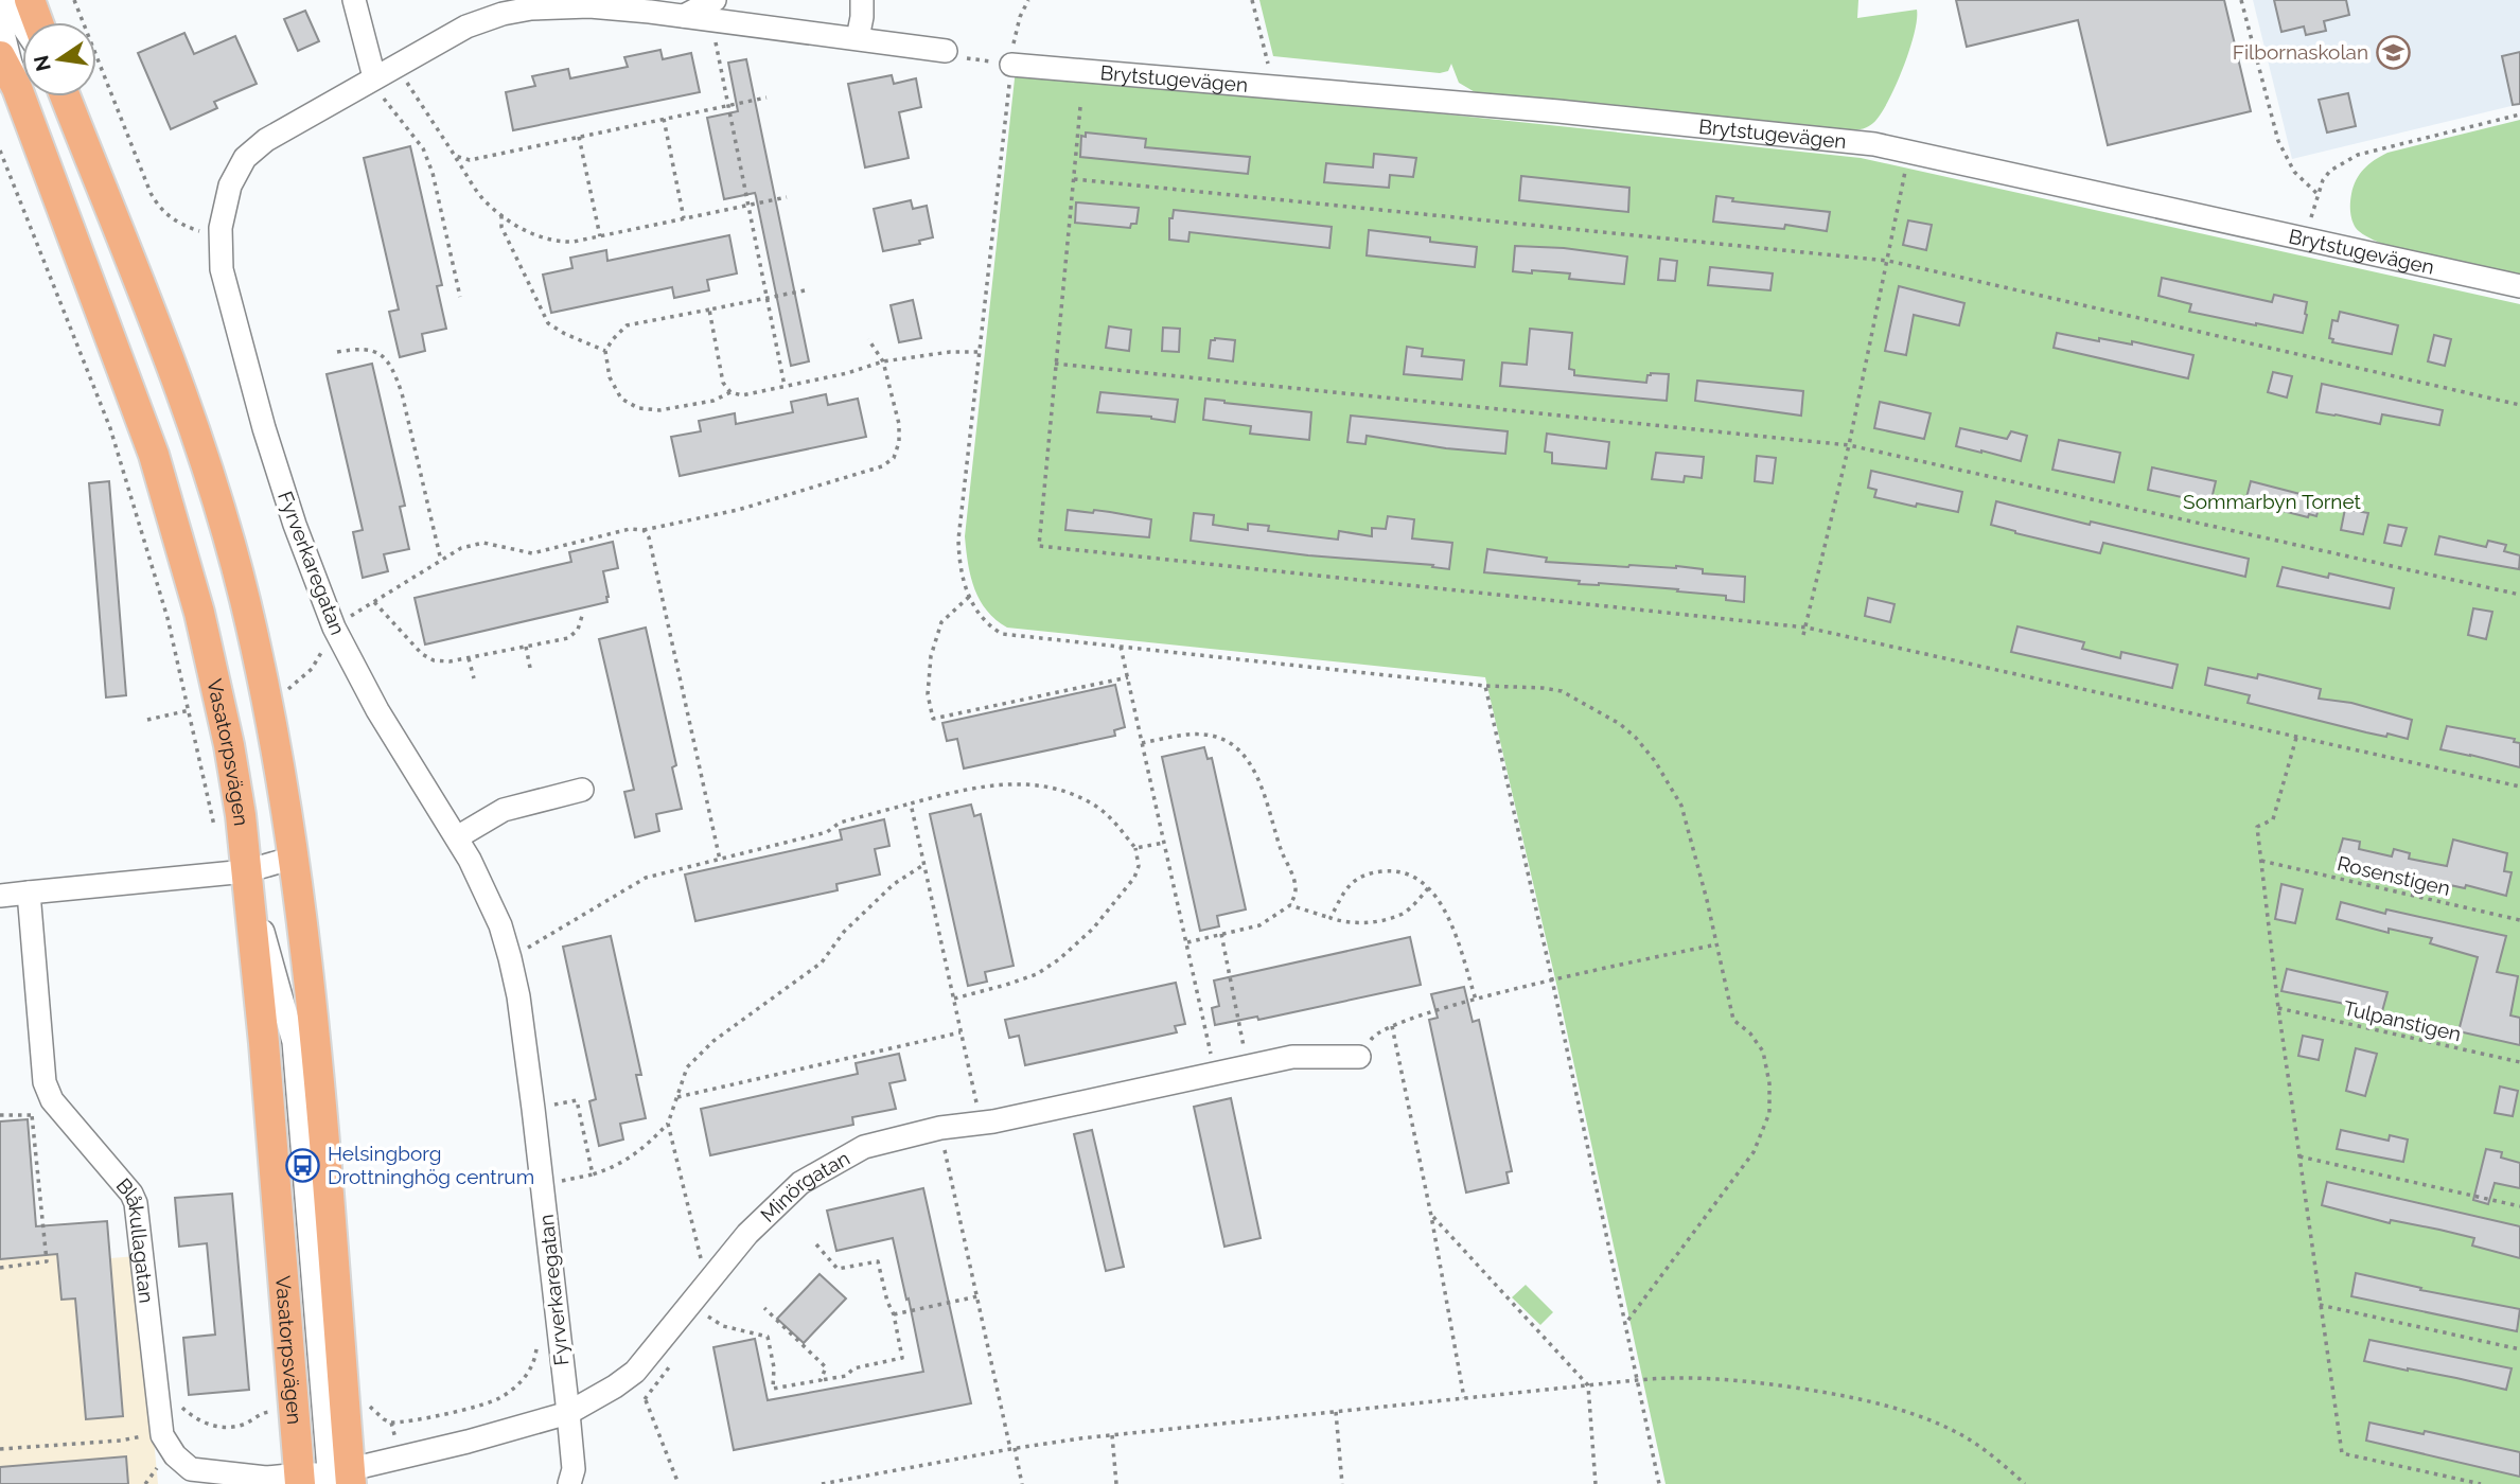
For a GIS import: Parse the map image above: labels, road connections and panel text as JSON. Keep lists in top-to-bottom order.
{
  "streets": {
    "main road": ["Vasatorpsvägen"],
    "street": [
      "Brytstugevägen",
      "Fyrverkaregatan",
      "Minörgatan",
      "Blåkullagatan"
    ],
    "path": ["Rosenstigen", "Tulpanstigen"]
  },
  "crossings": [
    ["Fyrverkaregatan", "Minörgatan"]
  ],
  "parks": ["Sommarbyn Tornet"],
  "places": {
    "school or university": ["Filbornaskolan"],
    "bus stop": ["Helsingborg Drottninghög centrum"]
  },
  "north": "left"
}
